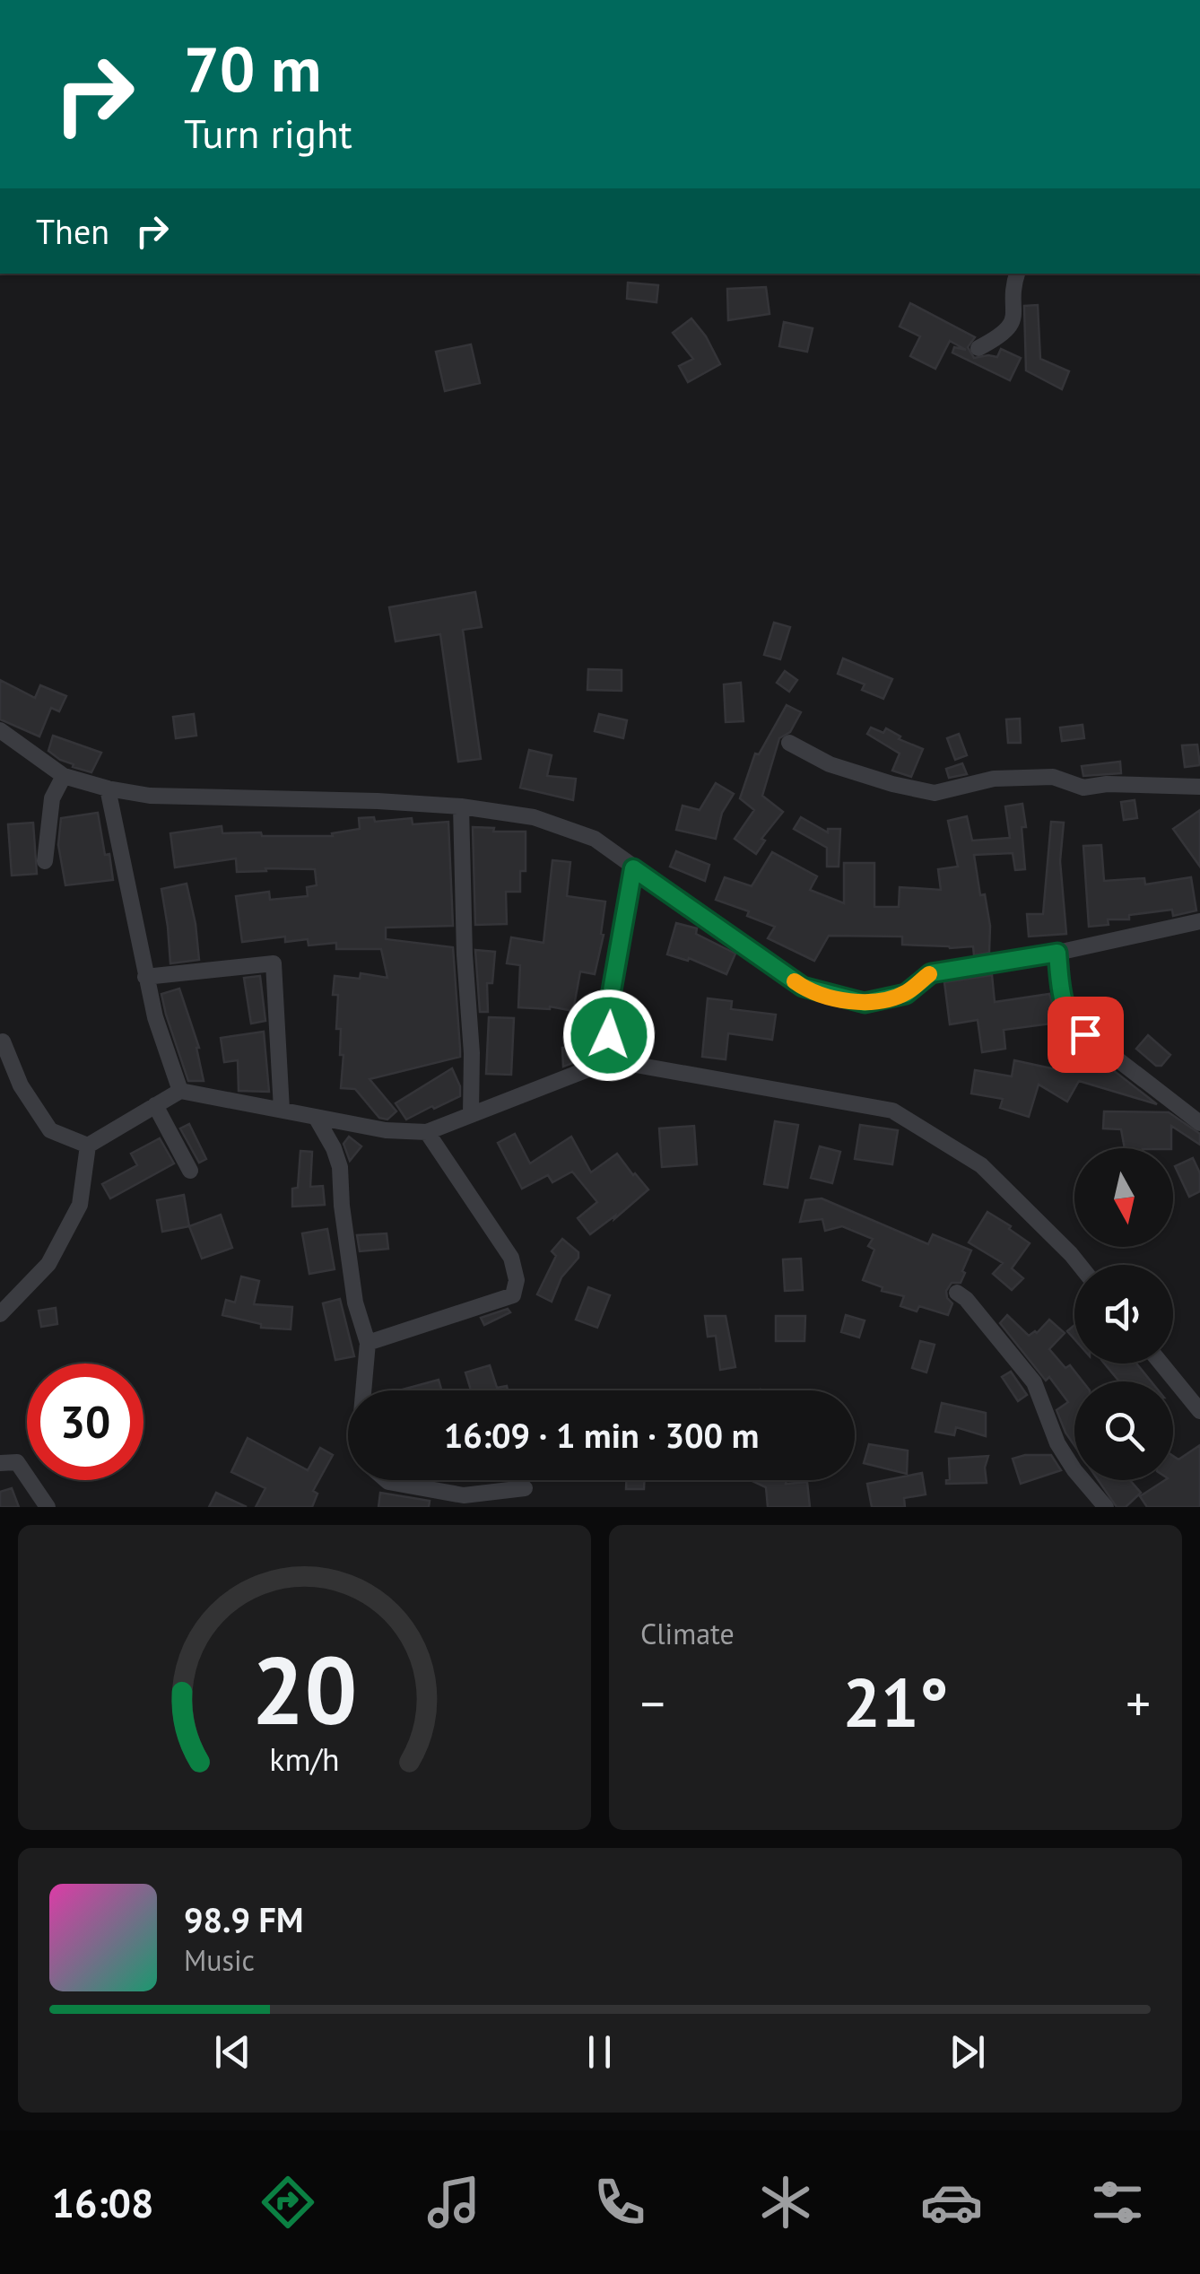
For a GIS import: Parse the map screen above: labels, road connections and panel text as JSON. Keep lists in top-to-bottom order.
{
  "north": "bottom",
  "page": {
    "turn": ["70 m", "Turn right"],
    "then": "Then",
    "limit": "30",
    "trip": "16:09 · 1 min · 300 m",
    "tile": "Climate",
    "heat": ["−", "21°", "+"],
    "song": ["98.9 FM", "Music"],
    "tabs": "16:08",
    "gauge": ["20", "km/h"]
  }
}
